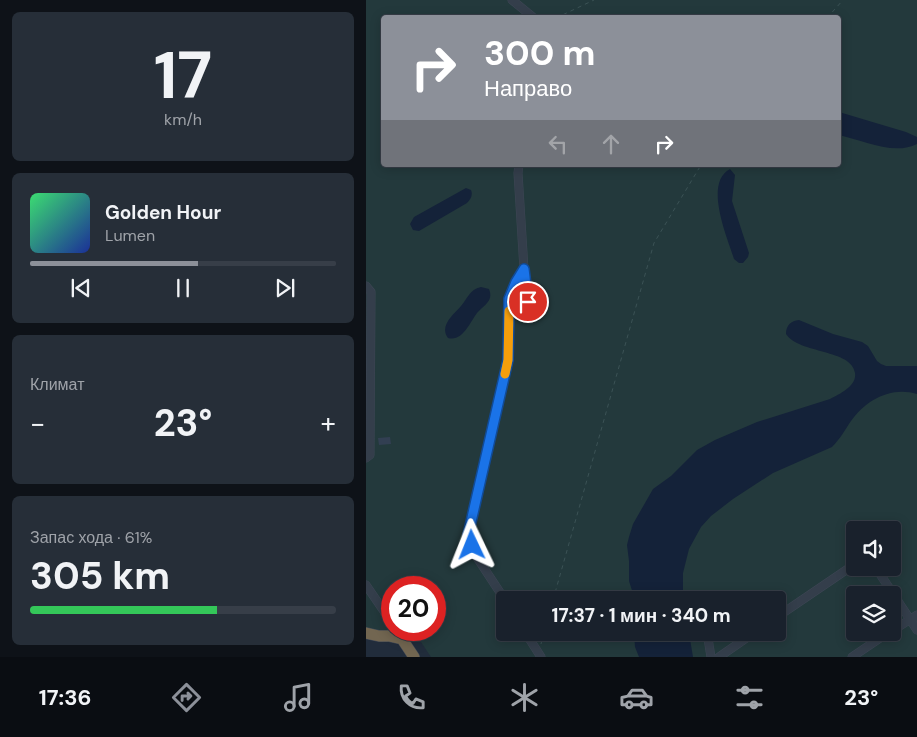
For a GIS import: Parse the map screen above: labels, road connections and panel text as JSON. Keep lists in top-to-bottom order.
{
  "page": {
    "tile": [
      ["17", "km/h"],
      "Климат",
      ["Запас хода · 61%", "305 km"]
    ],
    "turn": ["300 m", "Направо"],
    "song": ["Golden Hour", "Lumen"],
    "heat": ["−", "23°", "+"],
    "limit": "20",
    "trip": "17:37 · 1 мин · 340 m",
    "tabs": ["17:36", "23°"]
  }
}
